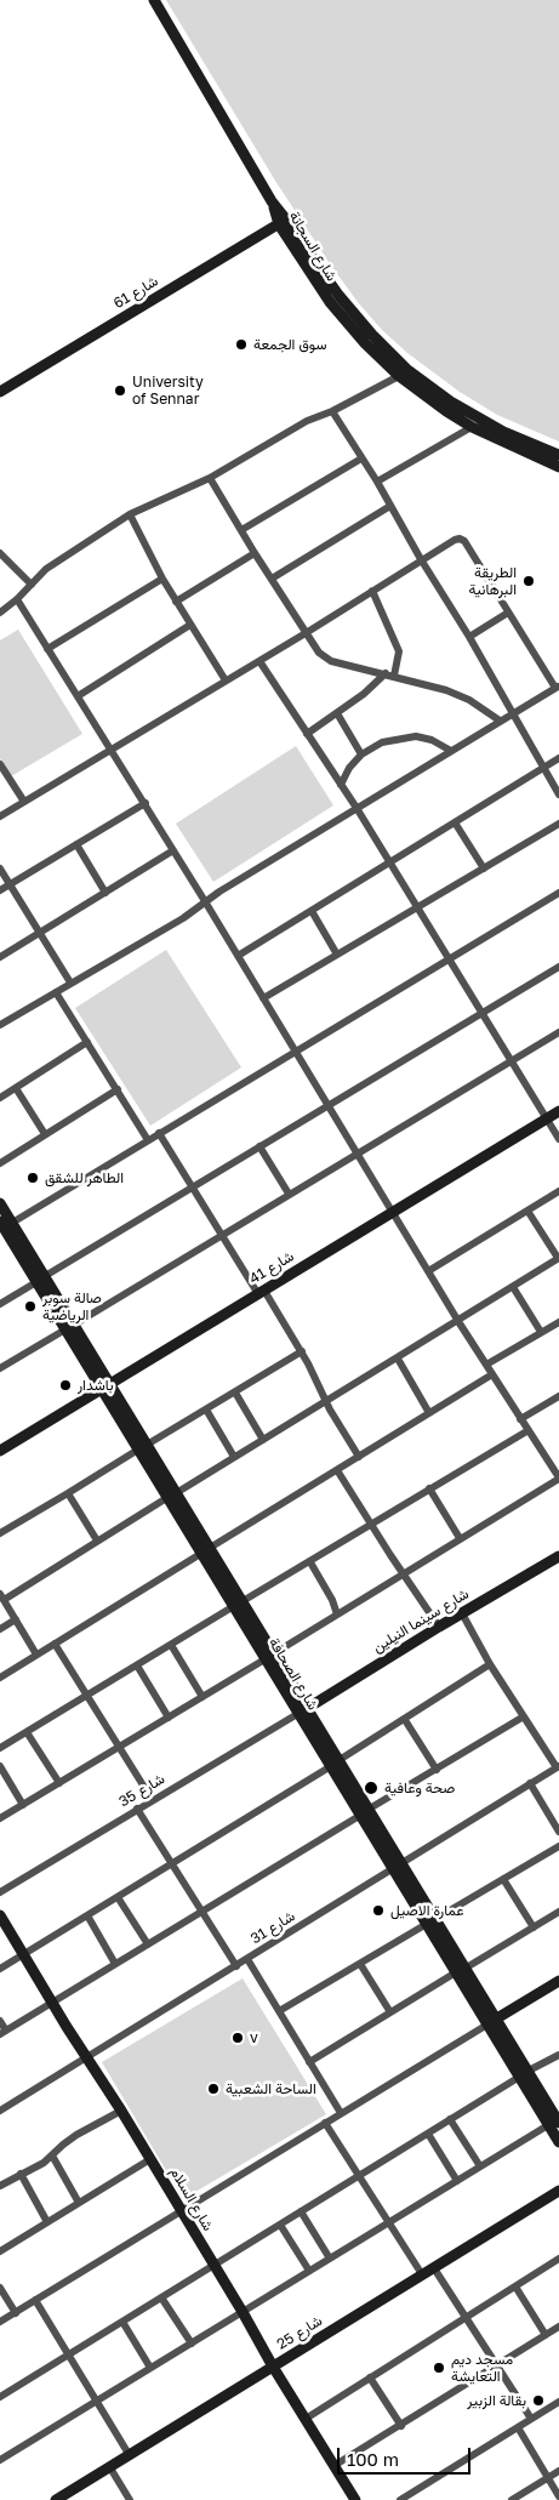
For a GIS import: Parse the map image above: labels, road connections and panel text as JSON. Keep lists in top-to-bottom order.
{
  "streets": {
    "main road": [
      "شارع السجانة",
      "شارع 61",
      "شارع 41",
      "شارع سينما النيلين",
      "شارع الصحافة",
      "شارع السلام",
      "شارع 25"
    ],
    "street": ["شارع 35", "شارع 31"]
  },
  "crossings": [
    ["شارع السجانة", "شارع 61"],
    ["شارع 41", "شارع الصحافة"],
    ["شارع سينما النيلين", "شارع الصحافة"],
    ["شارع سينما النيلين", "شارع 35"],
    ["شارع الصحافة", "شارع 35"],
    ["شارع الصحافة", "شارع 31"],
    ["شارع 31", "شارع السلام"],
    ["شارع السلام", "شارع 25"]
  ],
  "places": [
    "سوق الجمعة",
    "University of Sennar",
    "الطريقة البرهانية",
    "الطاهر للشقق",
    "صالة سوبر الرياضية",
    "باشدار",
    "صحة وعافية",
    "عمارة الاصيل",
    "v",
    "الساحة الشعبية",
    "مسجد ديم التعايشة",
    "بقالة الزبير"
  ],
  "scale_bar": "100 m"
}
